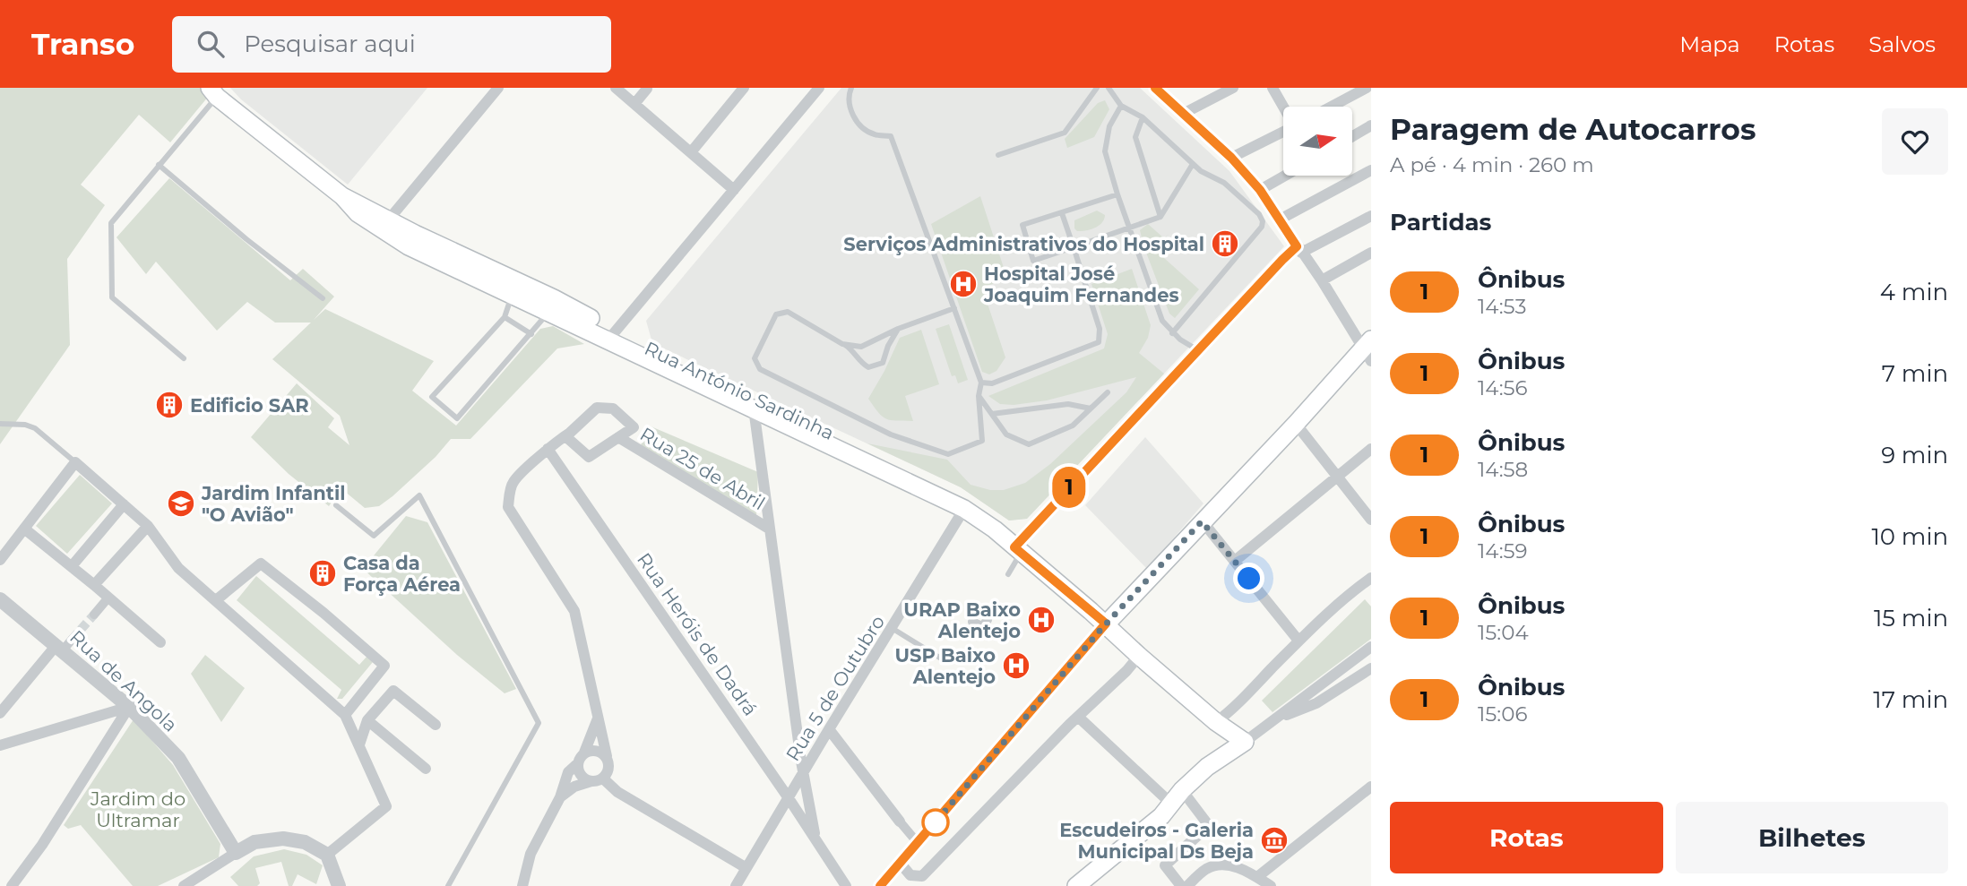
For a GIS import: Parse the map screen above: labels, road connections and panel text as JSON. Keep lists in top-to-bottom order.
{
  "streets": {
    "main road": ["Rua António Sardinha"],
    "street": [
      "Rua 25 de Abril",
      "Rua Heróis de Dadrá",
      "Rua de Angola",
      "Rua 5 de Outubro"
    ]
  },
  "crossings": [
    ["Rua António Sardinha", "Rua 5 de Outubro"],
    ["Rua 25 de Abril", "Rua Heróis de Dadrá"],
    ["Rua Heróis de Dadrá", "Rua 5 de Outubro"]
  ],
  "parks": ["Jardim do Ultramar"],
  "places": {
    "building": ["Serviços Administrativos do Hospital", "Edificio SAR", "Casa da Força Aérea"],
    "hospital": ["Hospital José Joaquim Fernandes", "URAP Baixo Alentejo", "USP Baixo Alentejo"],
    "school or university": ["Jardim Infantil \"O Avião\""],
    "museum": ["Escudeiros - Galeria Municipal Ds Beja"]
  },
  "lines": ["bus line 1"],
  "north": "right",
  "page": {
    "header": "Transo",
    "search": "Pesquisar aqui",
    "nav": ["Mapa", "Rotas", "Salvos"],
    "on_map": "1",
    "heading": [
      ["Paragem de Autocarros", "A pé · 4 min · 260 m"],
      "Partidas"
    ],
    "list": [
      {
        "mark": "1",
        "name": "Ônibus",
        "note": "14:53",
        "value": "4 min"
      },
      {
        "mark": "1",
        "name": "Ônibus",
        "note": "14:56",
        "value": "7 min"
      },
      {
        "mark": "1",
        "name": "Ônibus",
        "note": "14:58",
        "value": "9 min"
      },
      {
        "mark": "1",
        "name": "Ônibus",
        "note": "14:59",
        "value": "10 min"
      },
      {
        "mark": "1",
        "name": "Ônibus",
        "note": "15:04",
        "value": "15 min"
      },
      {
        "mark": "1",
        "name": "Ônibus",
        "note": "15:06",
        "value": "17 min"
      }
    ],
    "buttons": ["Rotas", "Bilhetes"]
  }
}
